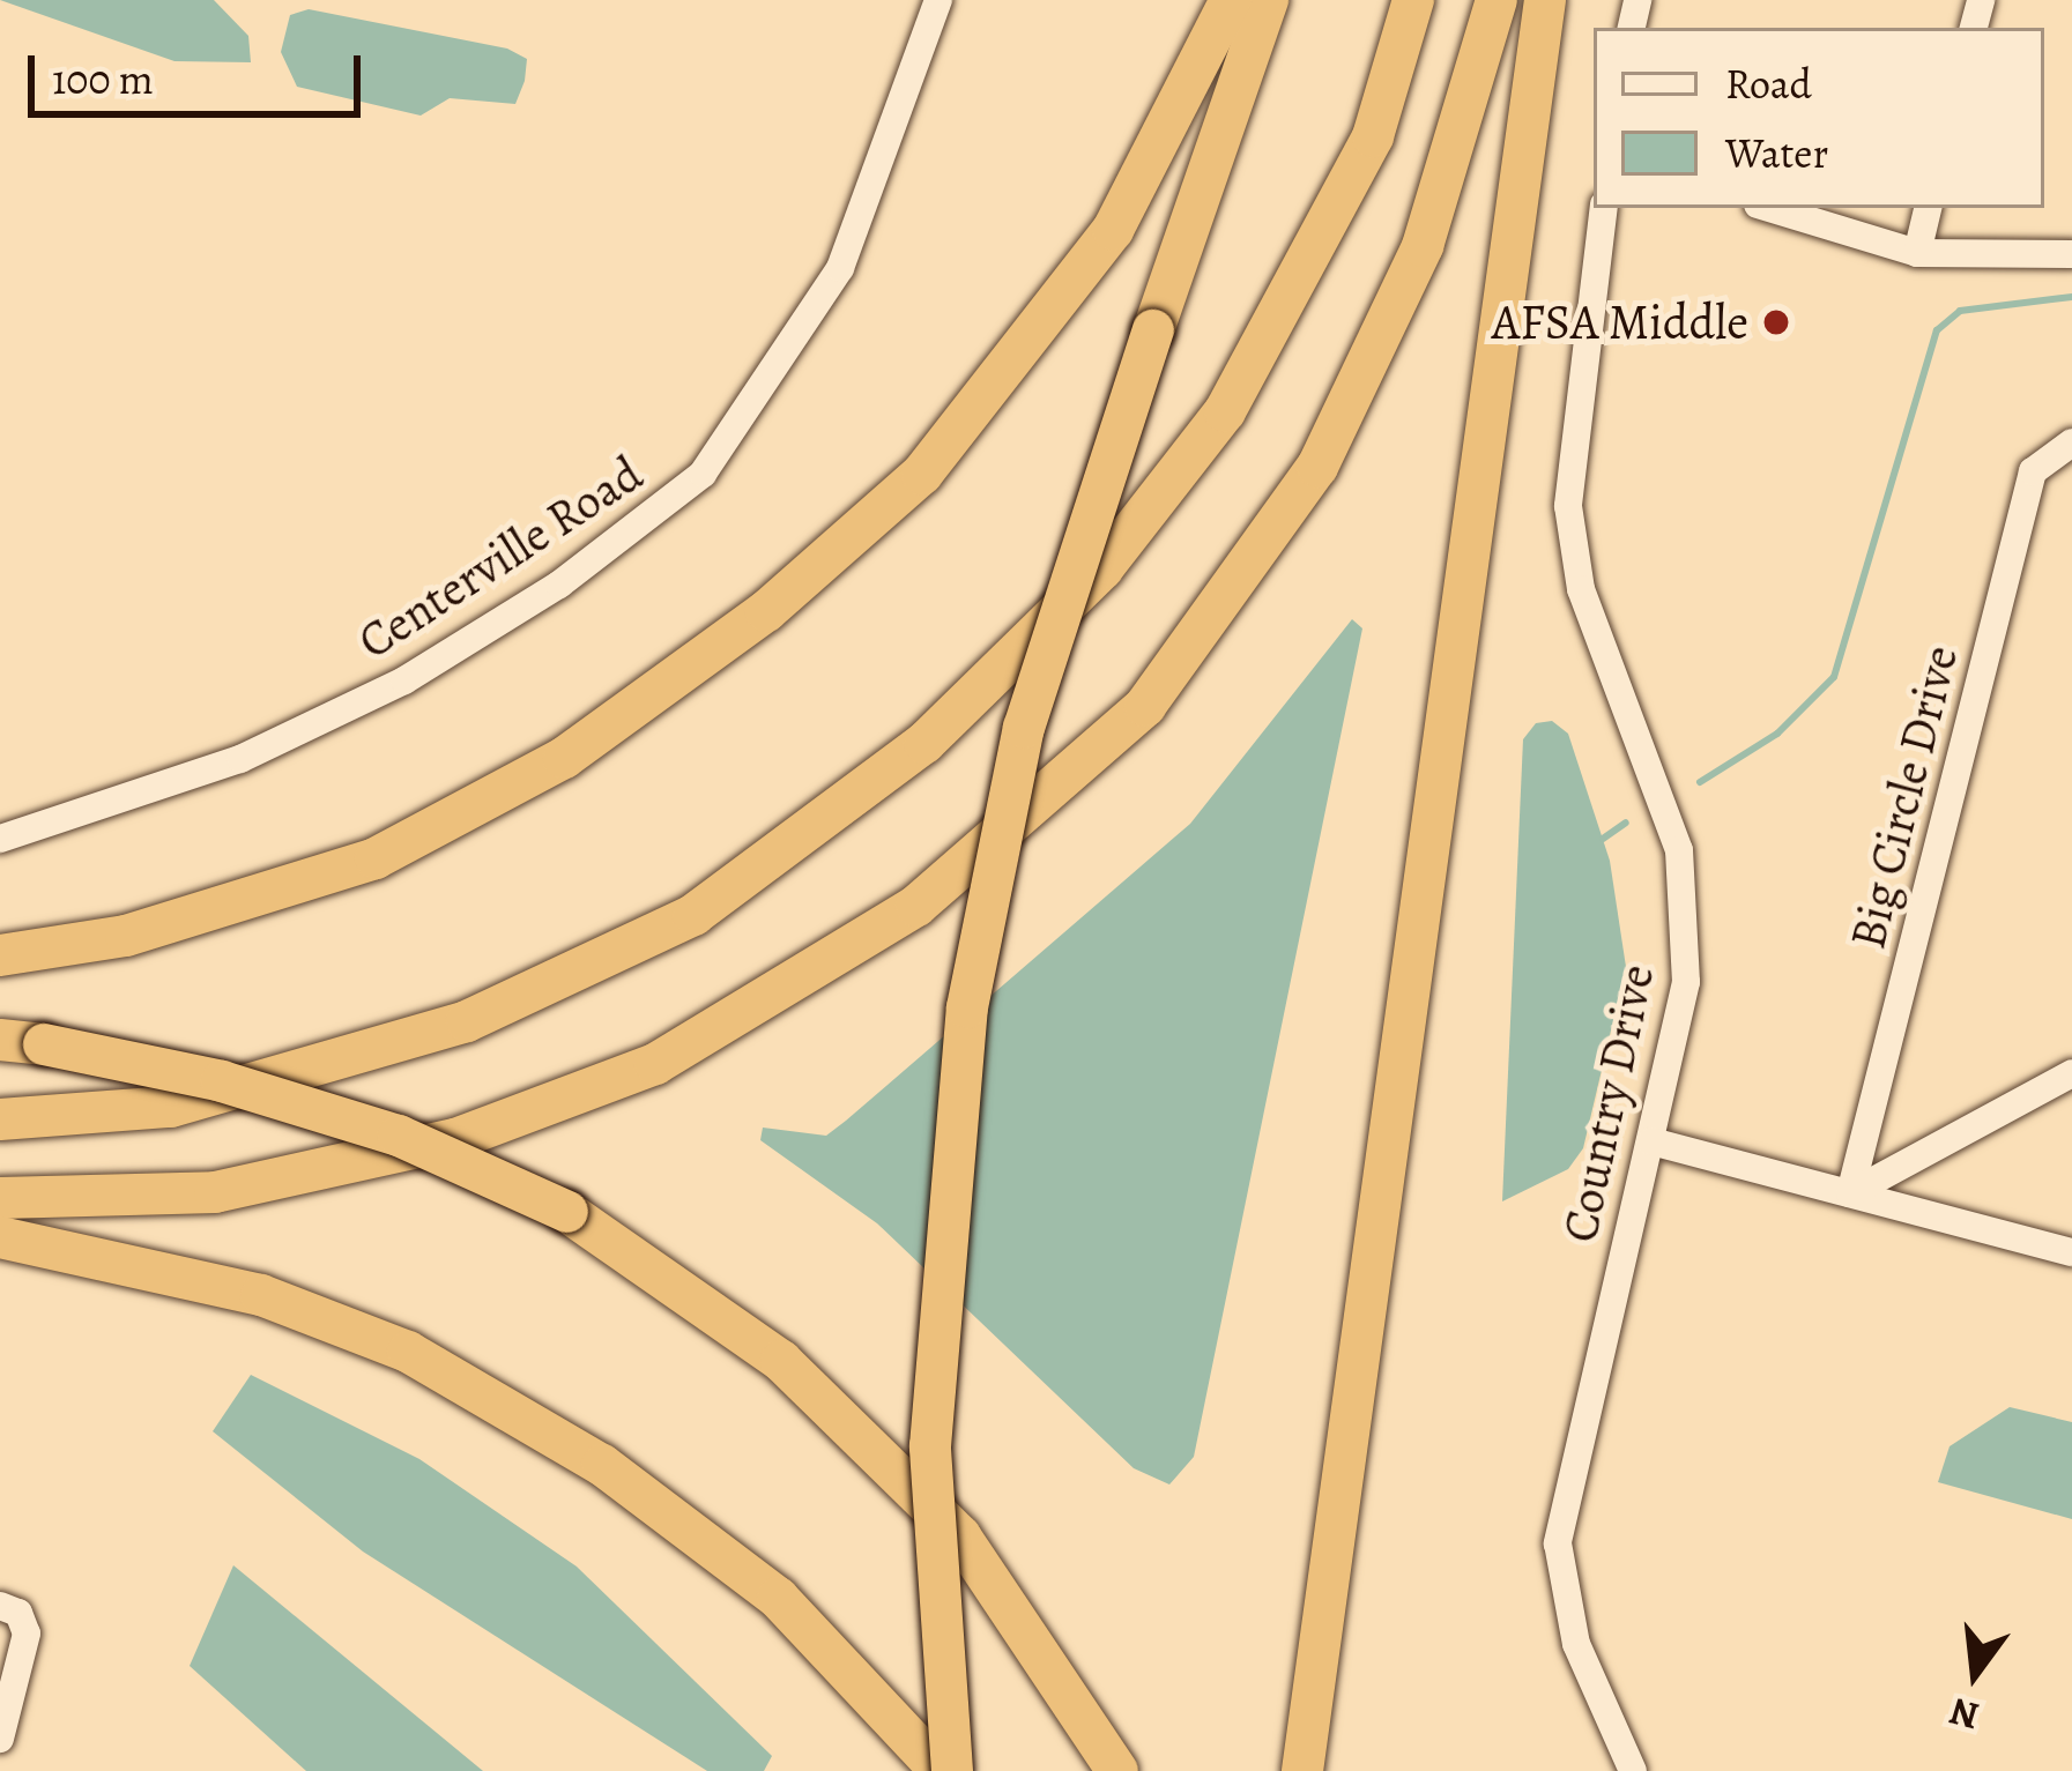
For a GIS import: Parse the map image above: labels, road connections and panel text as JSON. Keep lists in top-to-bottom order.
{
  "streets": {
    "street": ["Centerville Road", "Big Circle Drive", "Country Drive"]
  },
  "places": ["AFSA Middle"],
  "legend": ["Road", "Water"],
  "scale_bar": "100 m",
  "north": "bottom"
}
